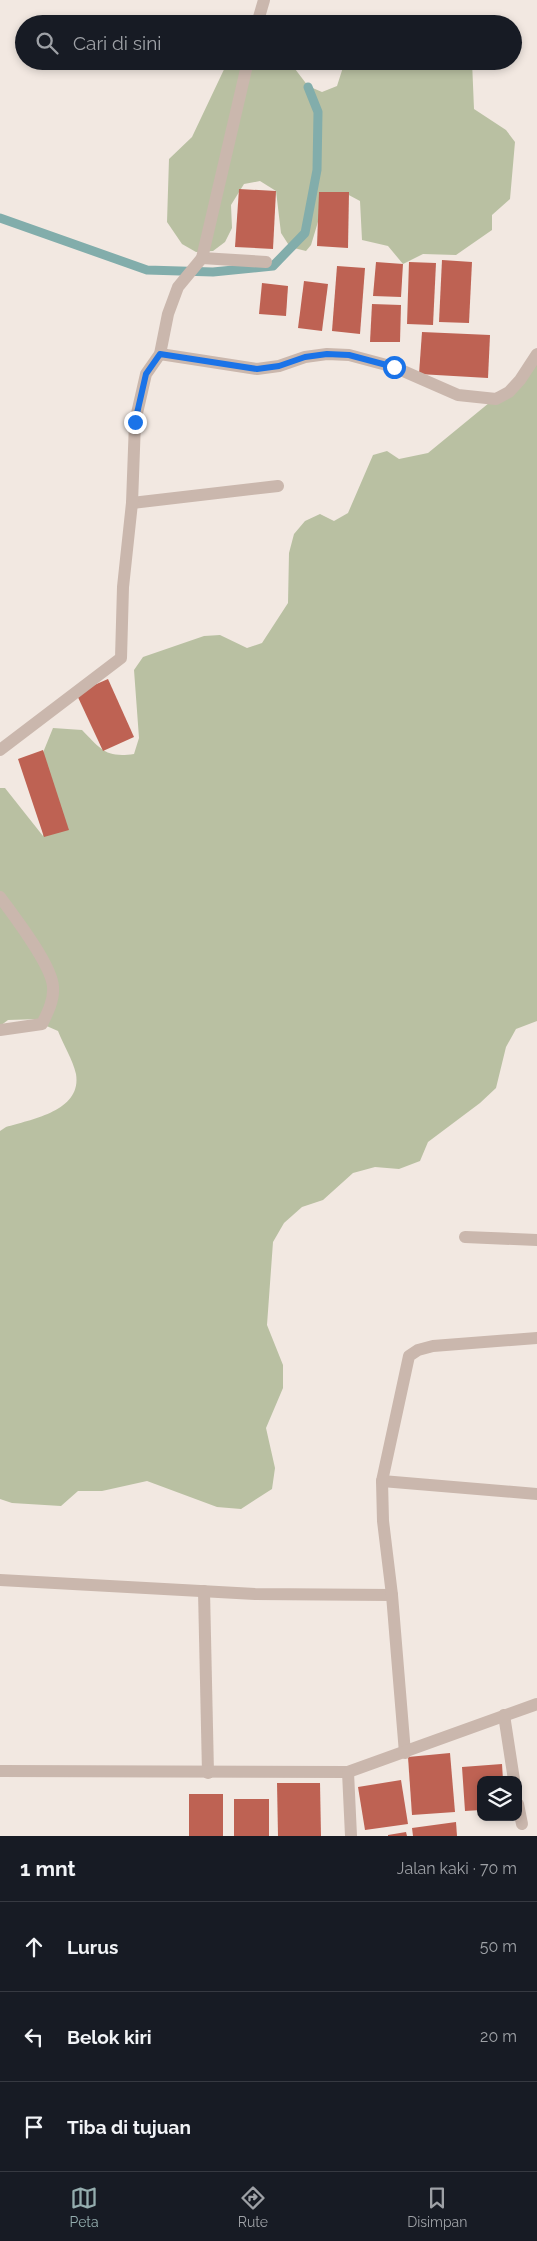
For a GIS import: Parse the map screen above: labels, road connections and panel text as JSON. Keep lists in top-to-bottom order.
{
  "page": {
    "search": "Cari di sini",
    "heading": ["1 mnt", "Jalan kaki · 70 m"],
    "list": [
      ["Lurus", "50 m"],
      ["Belok kiri", "20 m"],
      "Tiba di tujuan"
    ],
    "nav": ["Peta", "Rute", "Disimpan"]
  }
}
